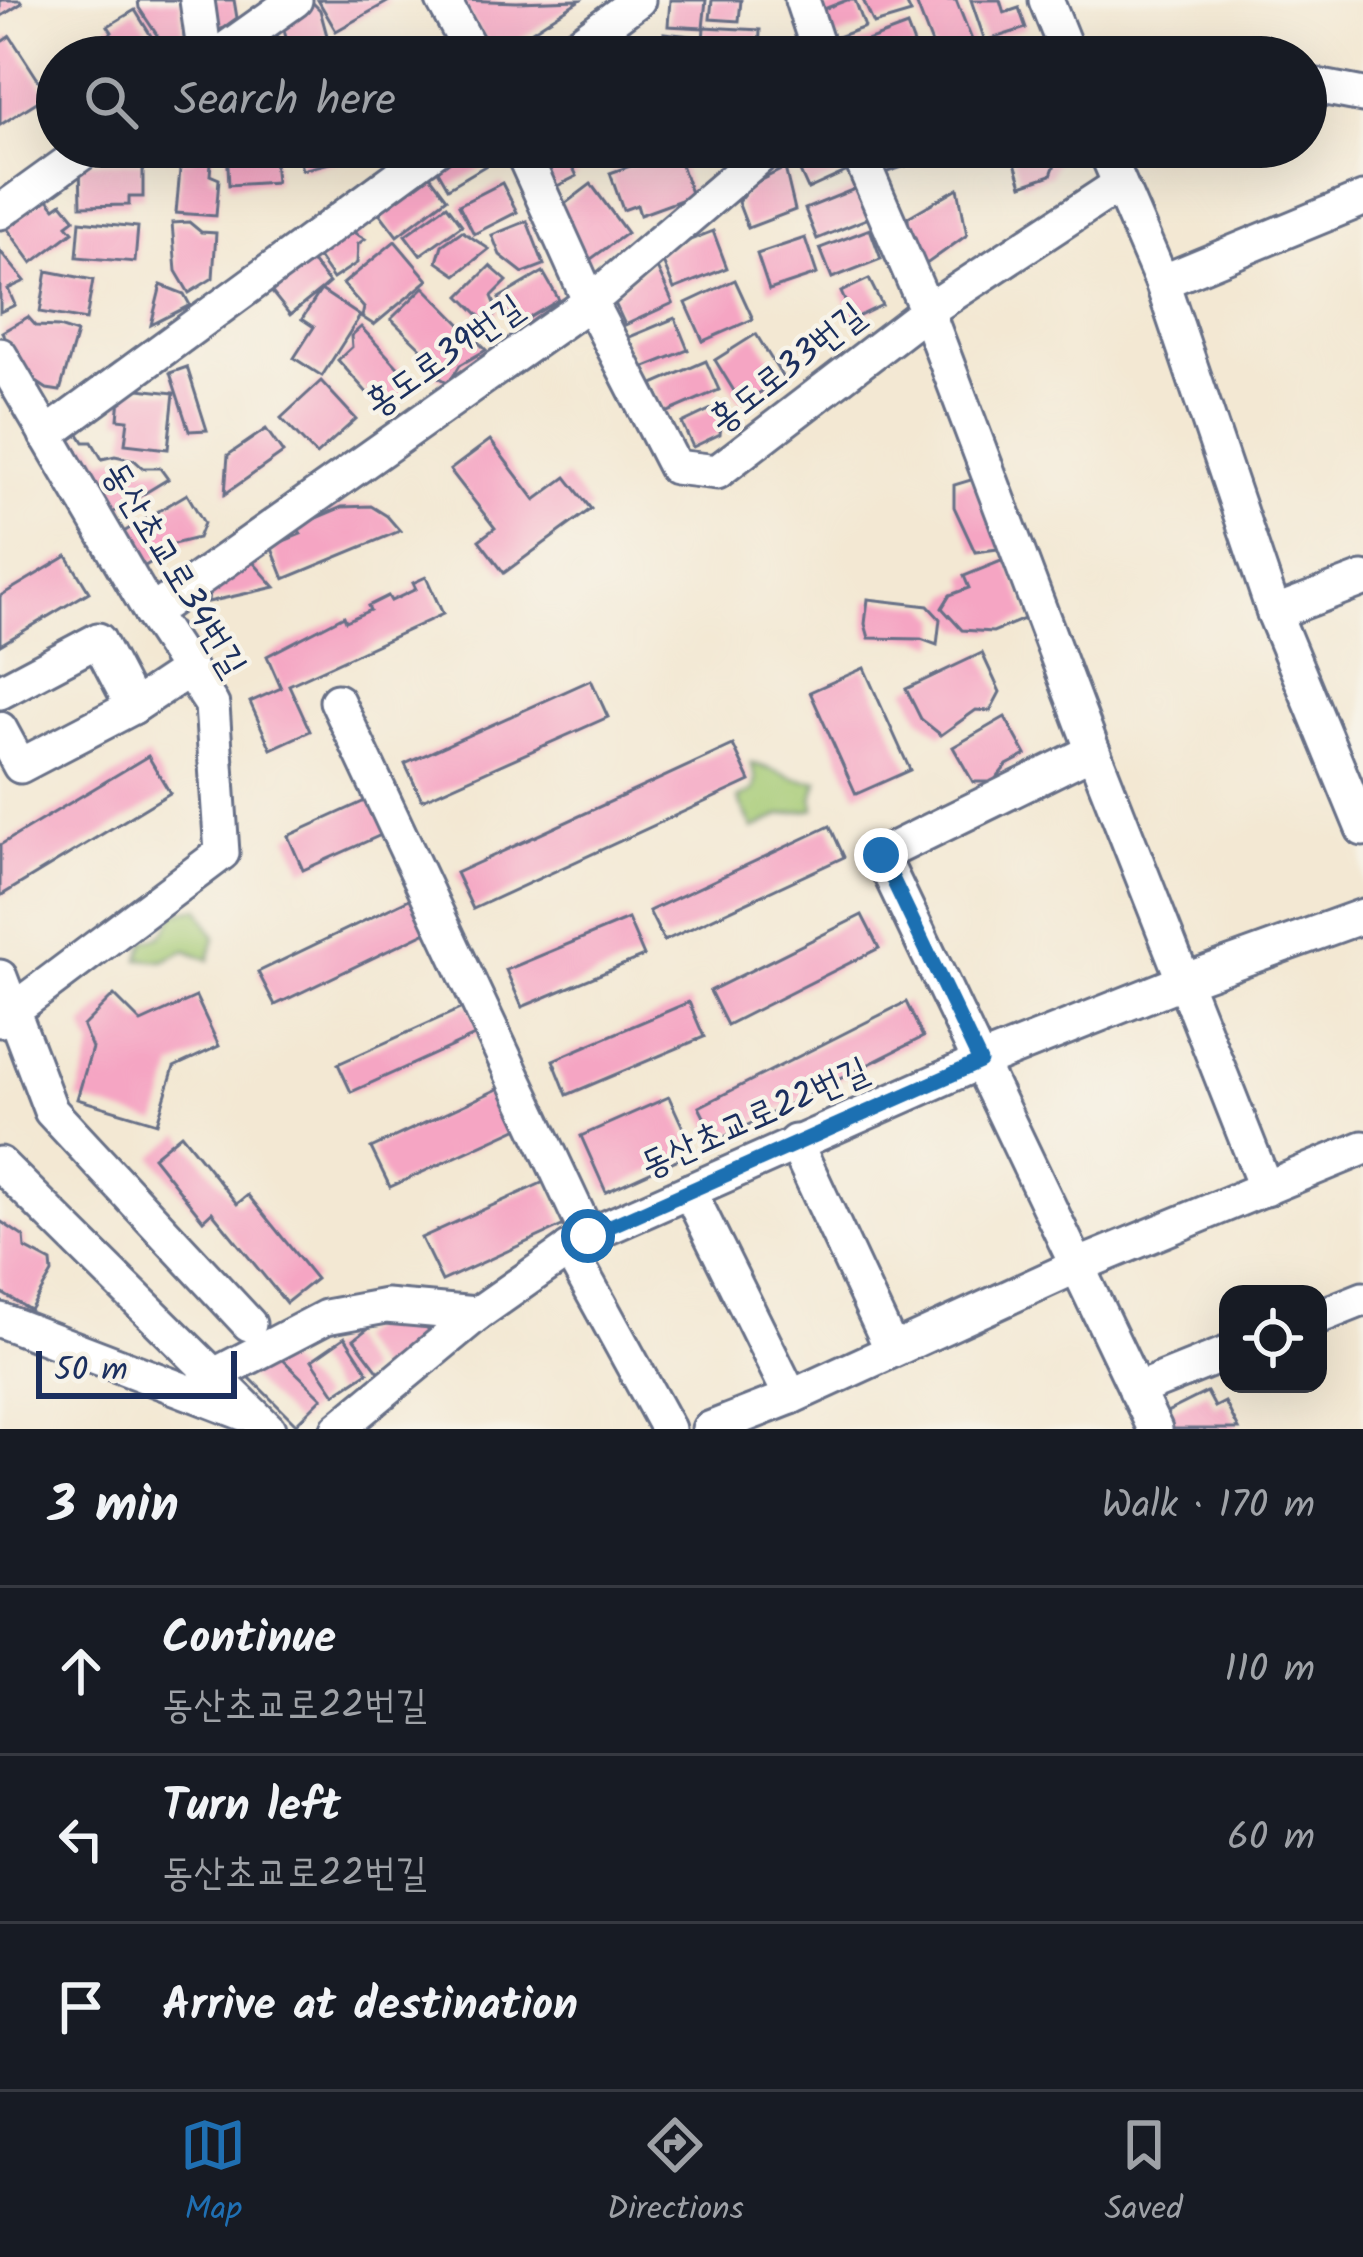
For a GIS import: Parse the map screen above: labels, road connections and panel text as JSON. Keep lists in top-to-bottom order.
{
  "streets": {
    "street": [
      "홍도로39번길",
      "홍도로33번길",
      "동산초교로34번길",
      "동산초교로22번길"
    ]
  },
  "crossings": [
    ["홍도로39번길", "홍도로33번길"],
    ["홍도로39번길", "동산초교로34번길"]
  ],
  "scale_bar": "50 m",
  "page": {
    "search": "Search here",
    "scale": "50 m",
    "heading": ["3 min", "Walk · 170 m"],
    "list": [
      ["Continue", "동산초교로22번길", "110 m"],
      ["Turn left", "동산초교로22번길", "60 m"],
      "Arrive at destination"
    ],
    "nav": ["Map", "Directions", "Saved"]
  }
}
